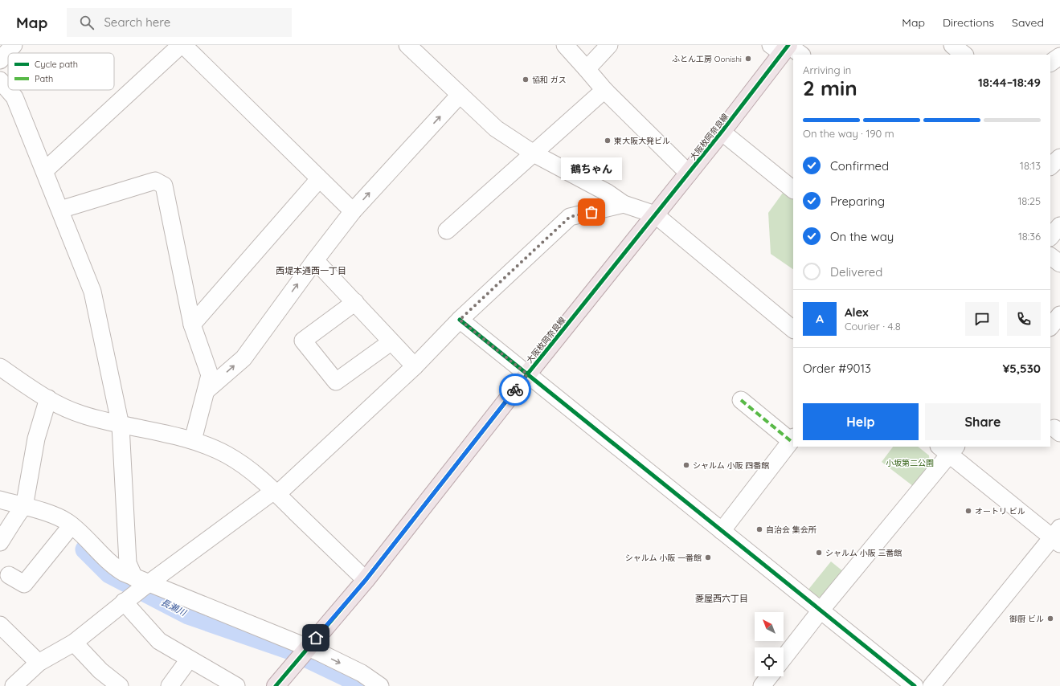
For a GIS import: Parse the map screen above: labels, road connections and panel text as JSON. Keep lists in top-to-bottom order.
{
  "streets": {
    "main road": ["大阪枚岡奈良線"]
  },
  "districts": ["西堤本通西一丁目", "菱屋西六丁目"],
  "water": ["長瀬川"],
  "parks": ["小坂第二公園"],
  "places": [
    "ふとん工房 Oonishi",
    "協和 ガス",
    "東大阪大発ビル",
    "鶴ちゃん",
    "シャルム 小阪 四番館",
    "オートリ ビル",
    "自治会 集会所",
    "シャルム 小阪 三番館",
    "シャルム 小阪 一番館",
    "御厨 ビル"
  ],
  "legend": ["Cycle path", "Path"],
  "north": "top left",
  "page": {
    "header": "Map",
    "search": "Search here",
    "nav": ["Map", "Directions", "Saved"],
    "heading": ["2 min", "Arriving in", "18:44–18:49"],
    "panel": [
      "Alex",
      "Courier · 4.8",
      "Order #9013",
      "¥5,530"
    ],
    "bar": "On the way · 190 m",
    "list": [
      ["Confirmed", "18:13"],
      ["Preparing", "18:25"],
      ["On the way", "18:36"],
      "Delivered"
    ],
    "bubble": "鶴ちゃん",
    "round": "A",
    "buttons": ["Help", "Share"]
  }
}
